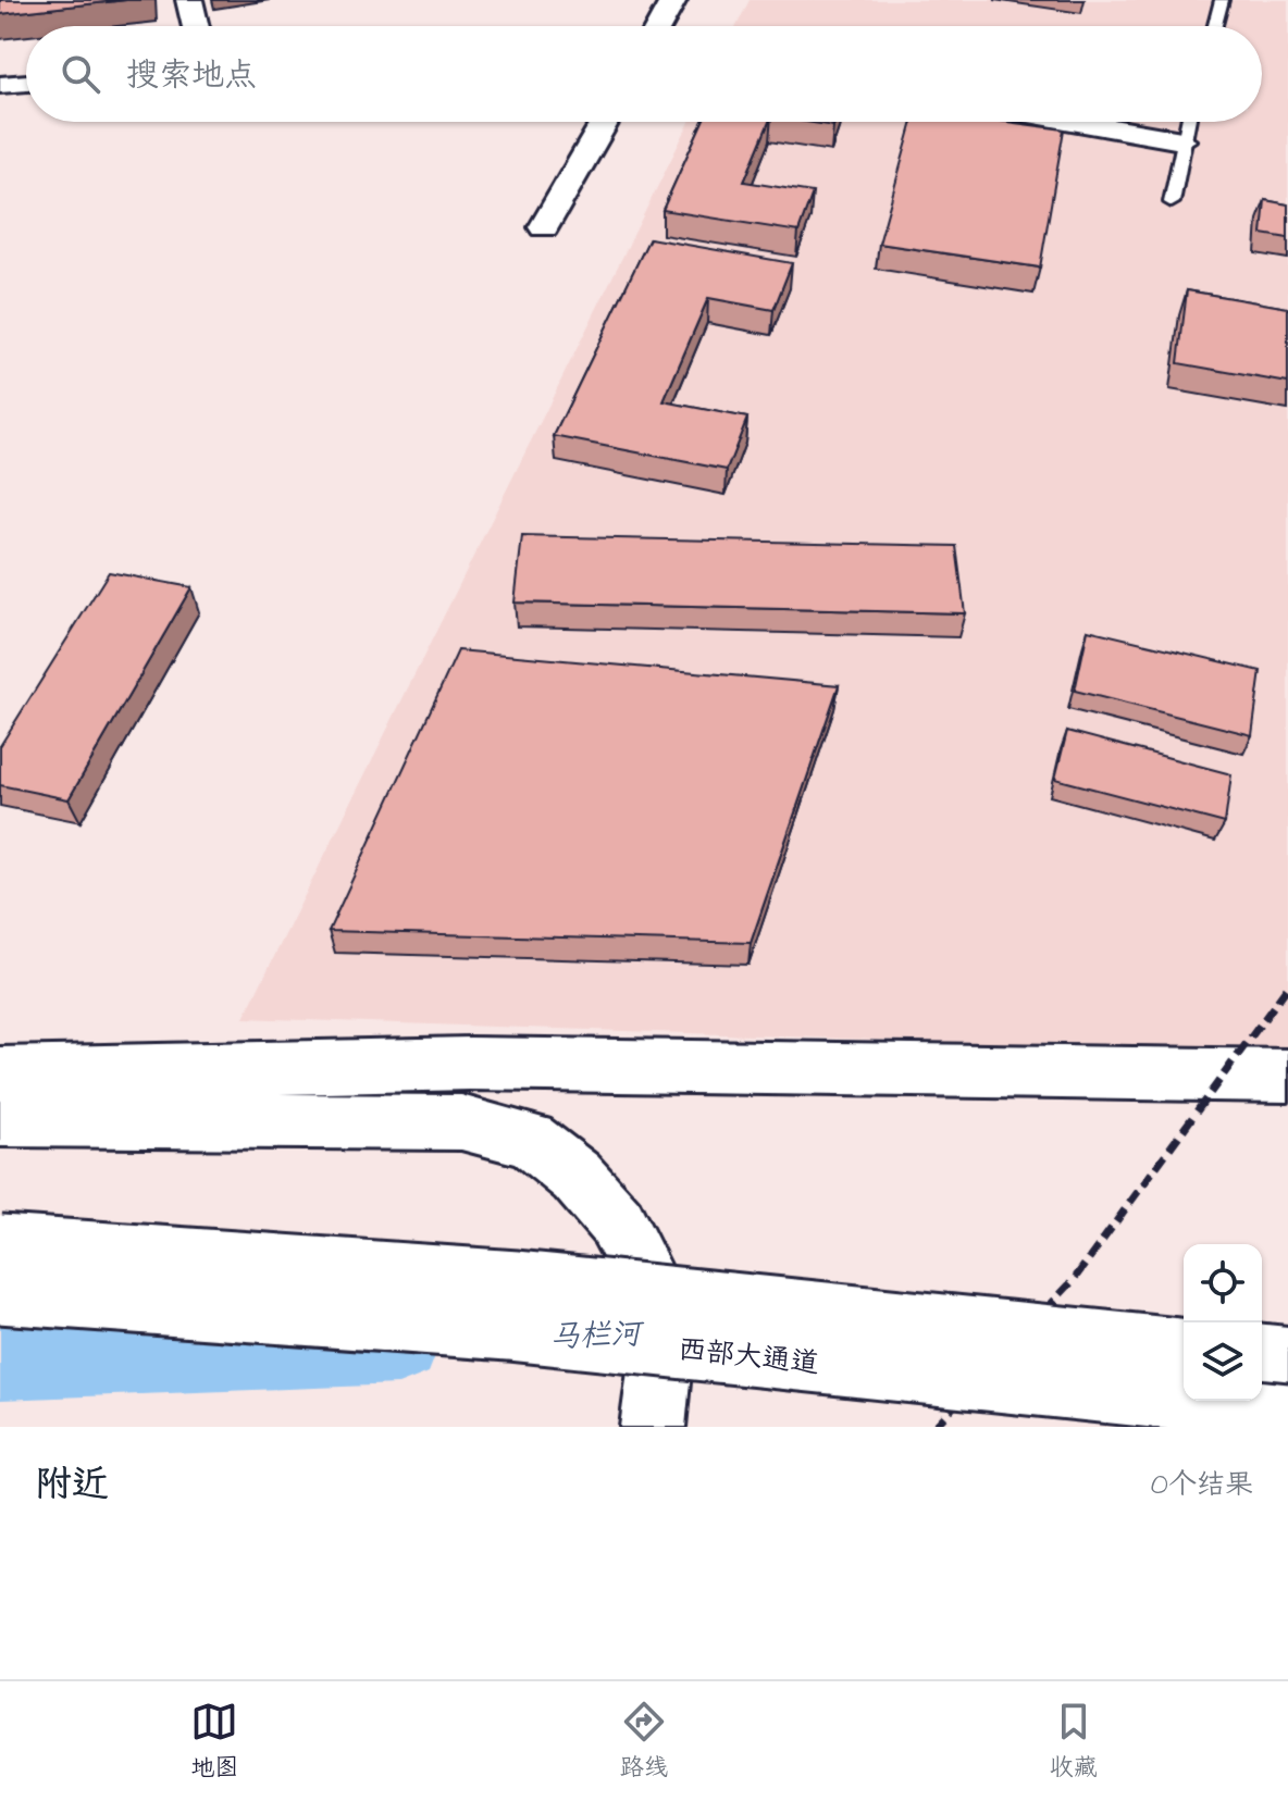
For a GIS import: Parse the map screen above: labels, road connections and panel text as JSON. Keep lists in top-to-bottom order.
{
  "streets": {
    "highway": ["西部大通道"]
  },
  "water": ["马栏河"],
  "page": {
    "search": "搜索地点",
    "heading": ["附近", "0个结果"],
    "nav": ["地图", "路线", "收藏"]
  }
}
